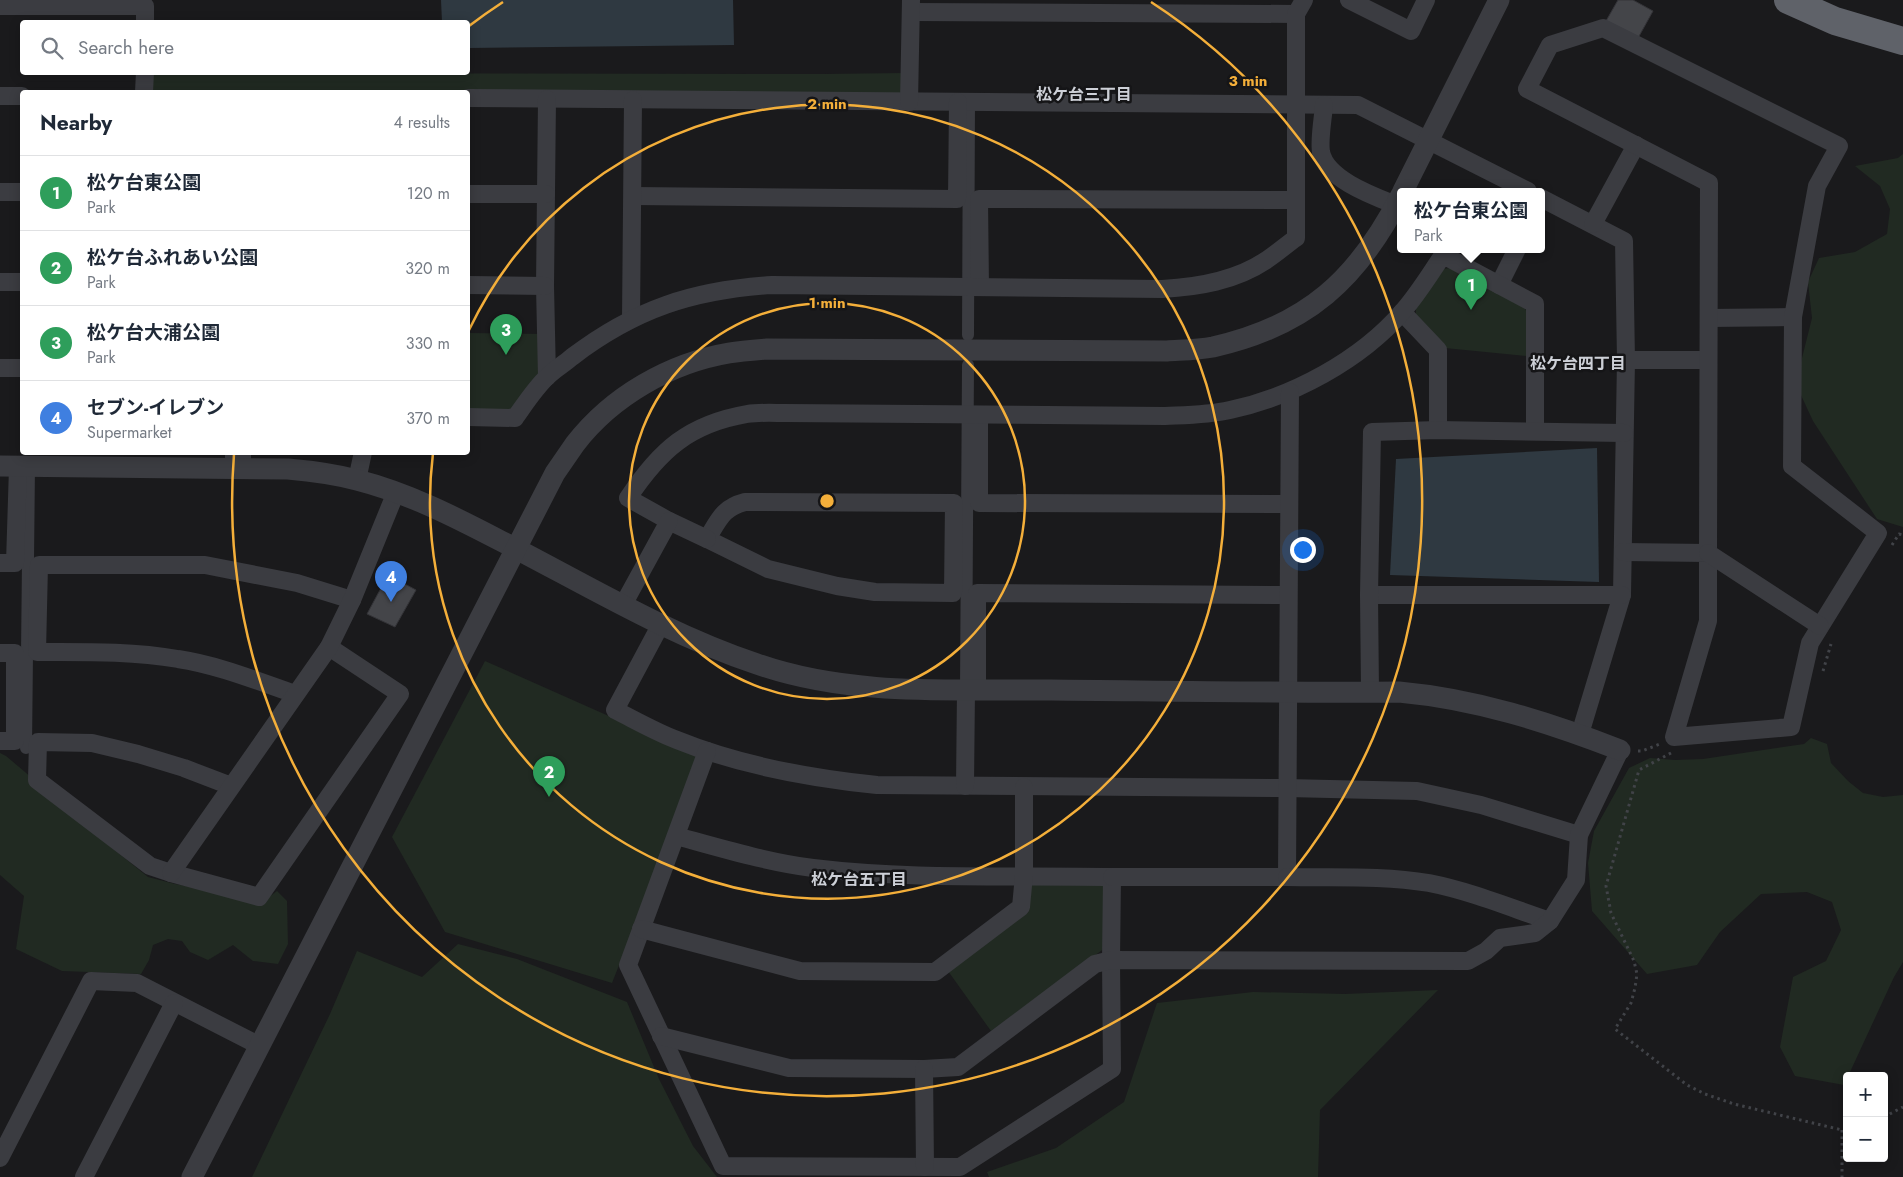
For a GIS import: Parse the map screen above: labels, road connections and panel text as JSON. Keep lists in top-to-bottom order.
{
  "districts": ["松ケ台三丁目", "松ケ台四丁目", "松ケ台五丁目"],
  "page": {
    "search": "Search here",
    "heading": ["Nearby", "4 results"],
    "list": [
      {
        "mark": "1",
        "name": "松ケ台東公園",
        "note": "Park",
        "value": "120 m"
      },
      {
        "mark": "2",
        "name": "松ケ台ふれあい公園",
        "note": "Park",
        "value": "320 m"
      },
      {
        "mark": "3",
        "name": "松ケ台大浦公園",
        "note": "Park",
        "value": "330 m"
      },
      {
        "mark": "4",
        "name": "セブン-イレブン",
        "note": "Supermarket",
        "value": "370 m"
      }
    ],
    "popup": ["松ケ台東公園", "Park"],
    "pins": [
      "1",
      "3",
      "4",
      "2"
    ],
    "map_buttons": ["+", "−"]
  },
  "rings": ["3 min", "2 min", "1 min"]
}
